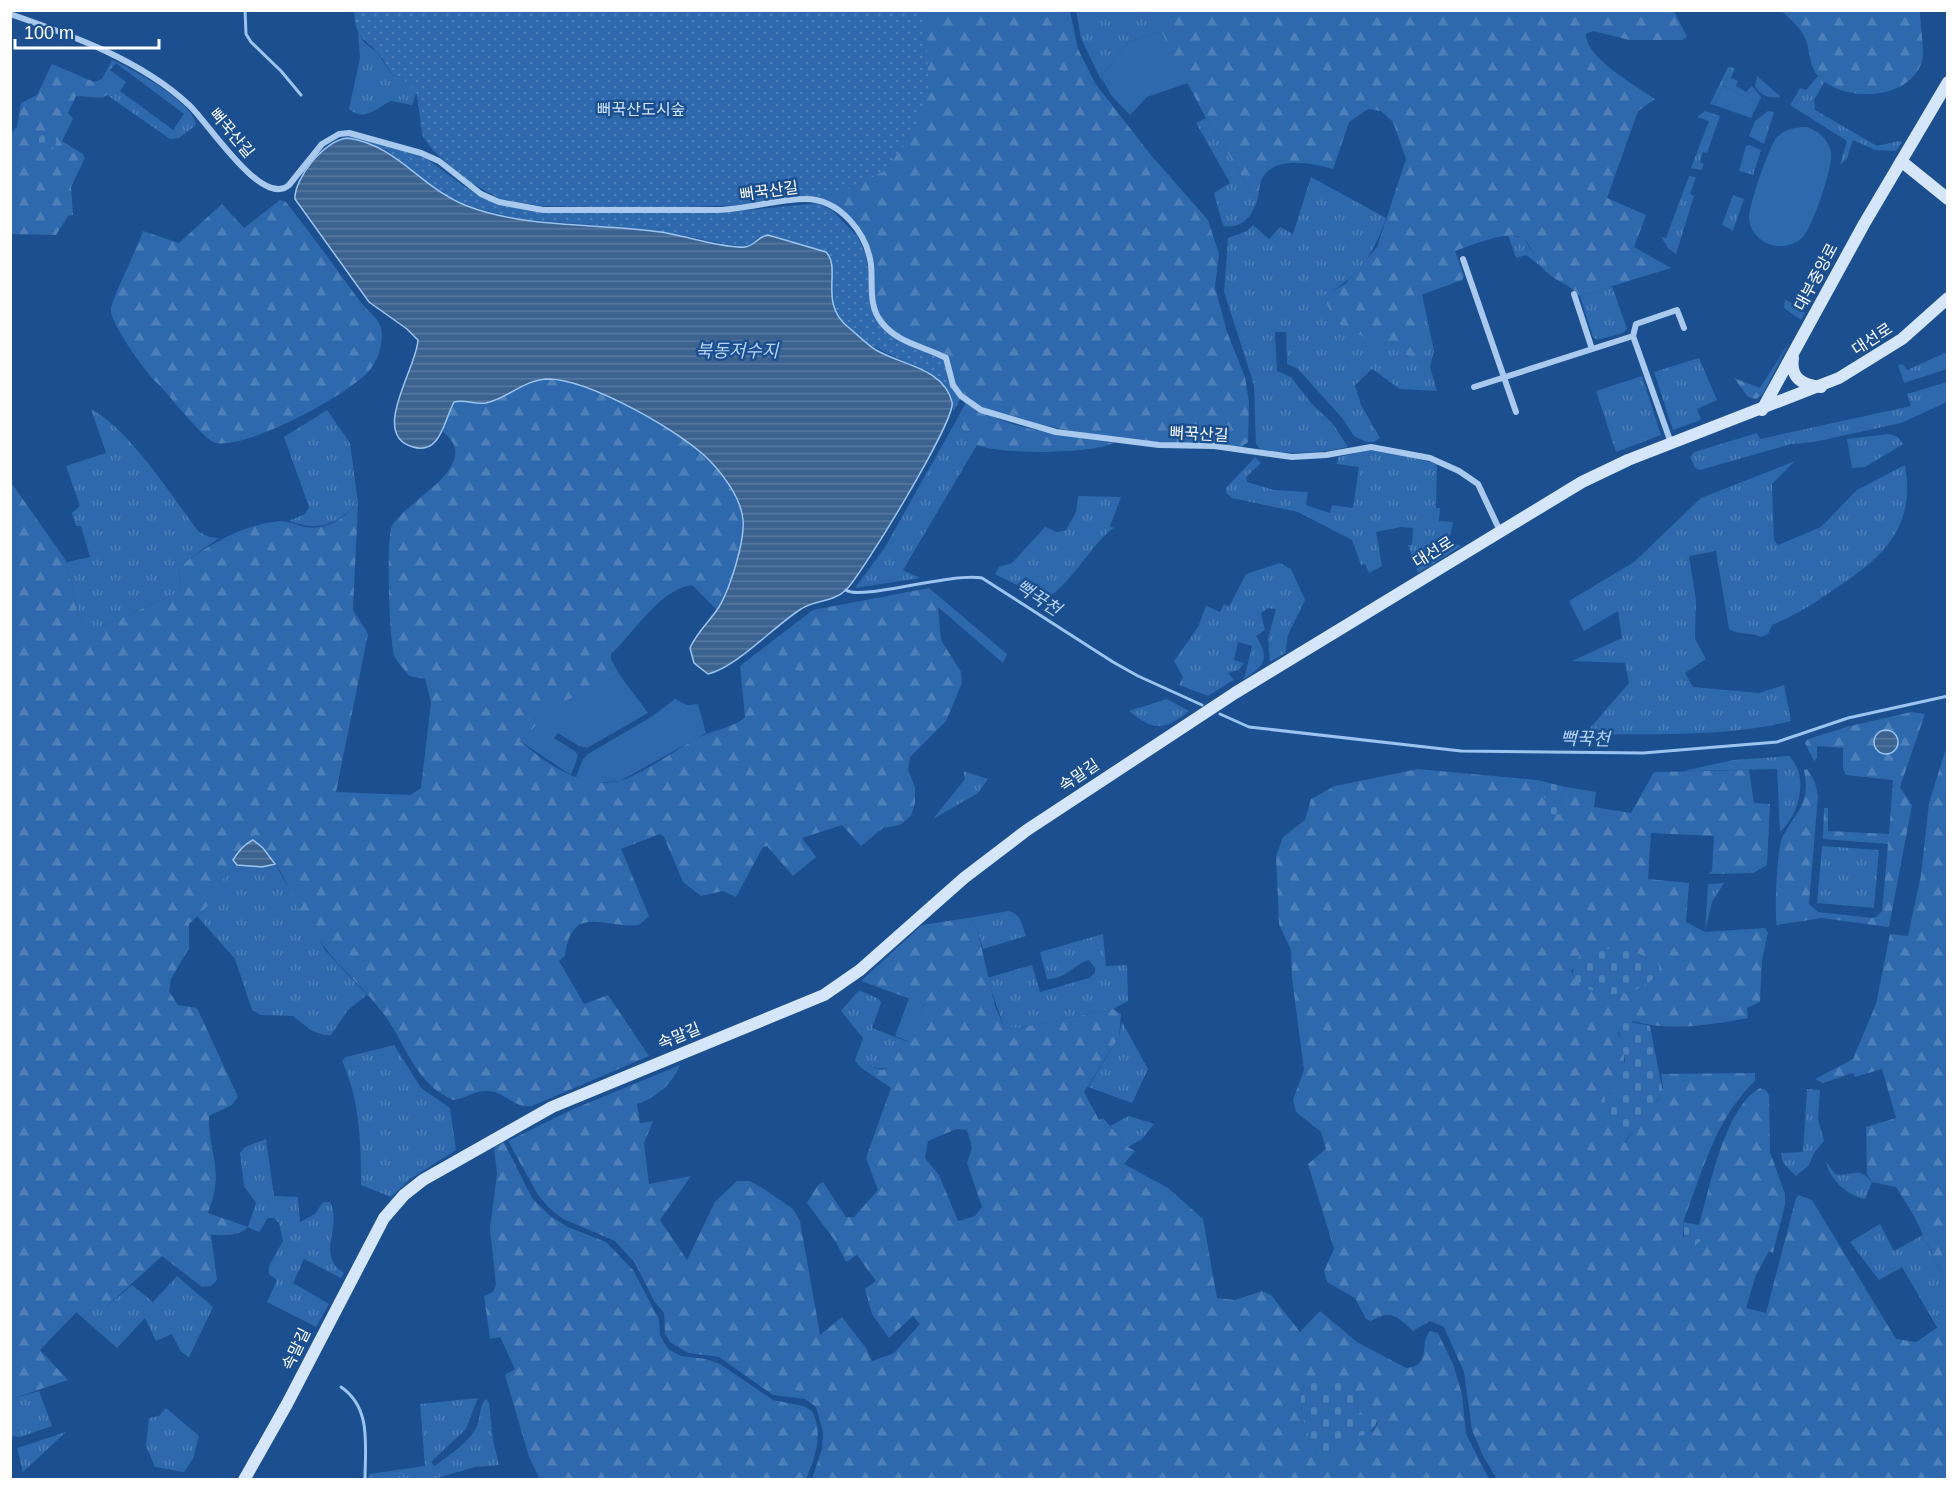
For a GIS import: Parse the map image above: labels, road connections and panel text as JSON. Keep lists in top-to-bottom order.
{
  "streets": {
    "street": [
      "뻐꾹산길",
      "대부중앙로",
      "대선로",
      "속말길"
    ]
  },
  "crossings": [
    ["뻐꾹산길", "대선로"],
    ["대부중앙로", "대선로"],
    ["대선로", "속말길"]
  ],
  "water": ["북동저수지", "뻑꾹천"],
  "parks": ["뻐꾹산도시숲"],
  "scale_bar": "100 m"
}
